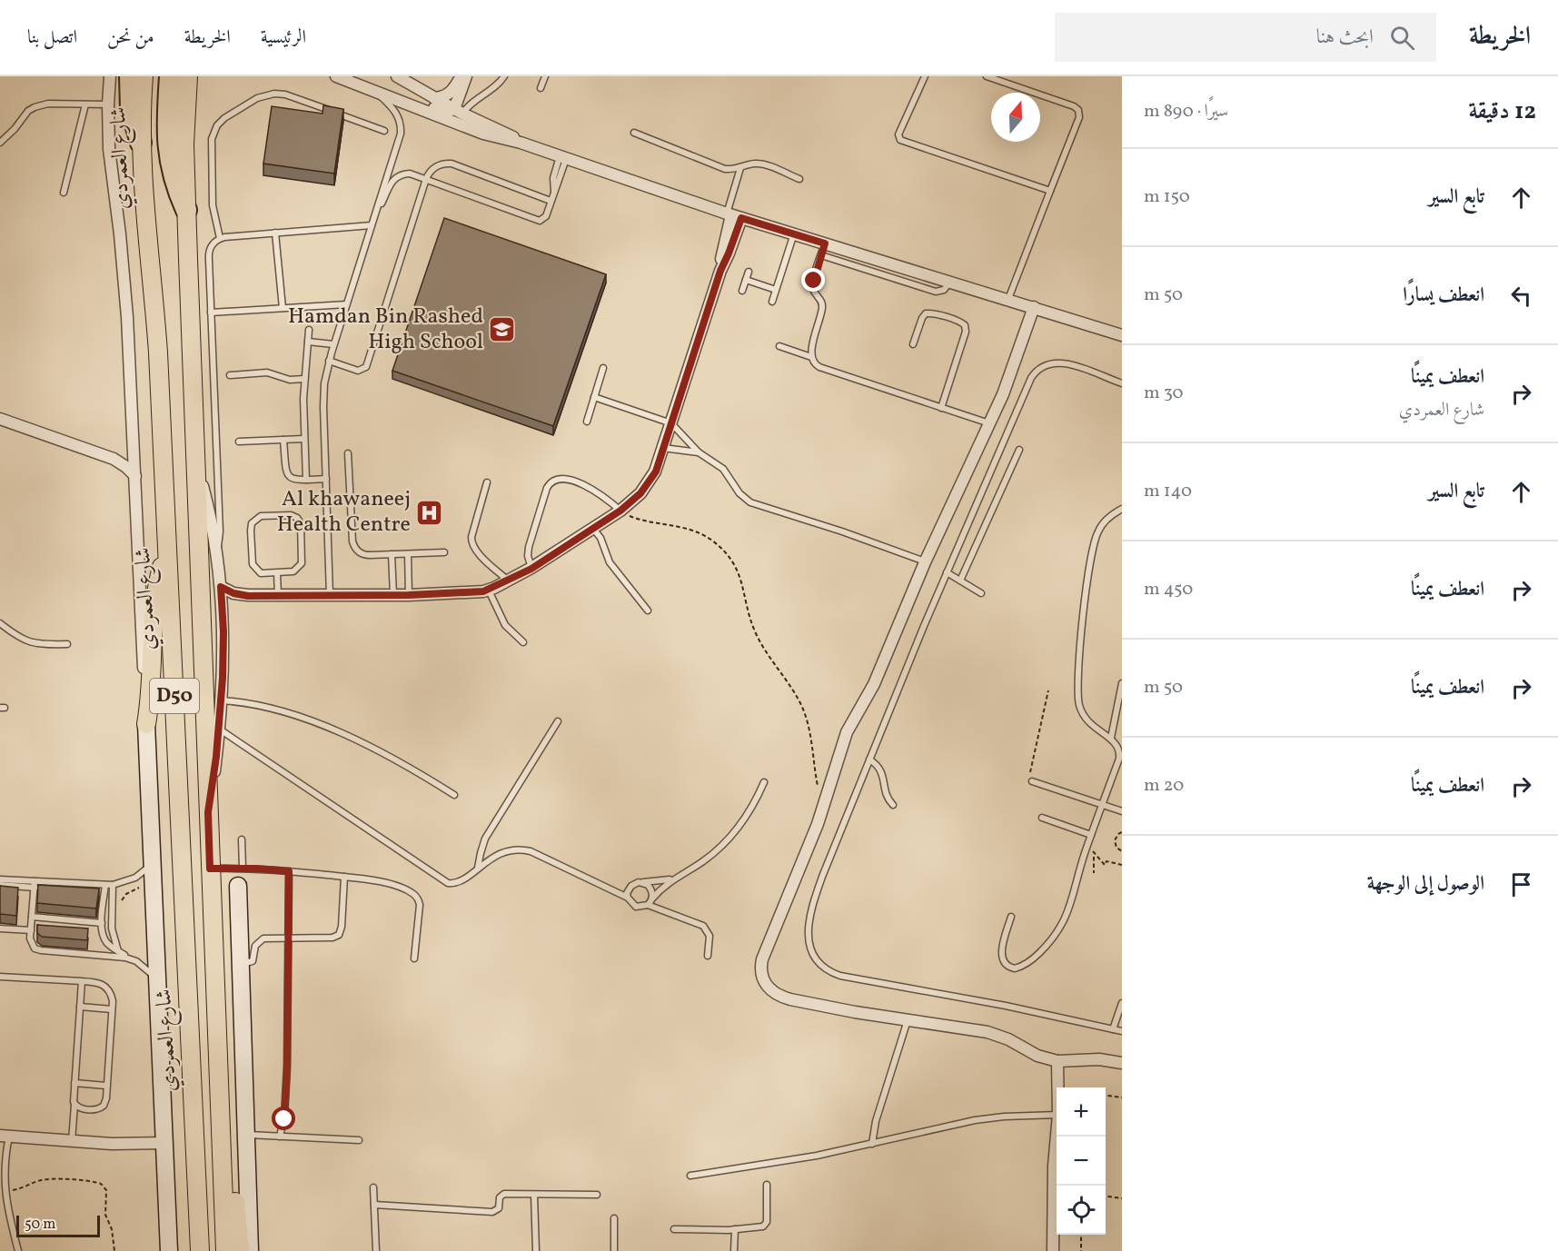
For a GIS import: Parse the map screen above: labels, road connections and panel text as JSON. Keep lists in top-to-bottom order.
{
  "streets": {
    "main road": ["شارع العمردي", "D50"]
  },
  "places": {
    "school or university": ["Hamdan Bin Rashed High School"],
    "hospital": ["Al khawaneej Health Centre"]
  },
  "scale_bar": "50 m",
  "north": "top",
  "page": {
    "header": "الخريطة",
    "search": "ابحث هنا",
    "nav": [
      "الرئيسية",
      "الخريطة",
      "من نحن",
      "اتصل بنا"
    ],
    "heading": ["12 دقيقة", "سيرًا · 890 m"],
    "list": [
      ["تابع السير", "150 m"],
      ["انعطف يسارًا", "50 m"],
      ["انعطف يمينًا", "شارع العمردي", "30 m"],
      ["تابع السير", "140 m"],
      ["انعطف يمينًا", "450 m"],
      ["انعطف يمينًا", "50 m"],
      ["انعطف يمينًا", "20 m"],
      "الوصول إلى الوجهة"
    ],
    "map_buttons": ["+", "−"],
    "scale": "50 m"
  }
}
